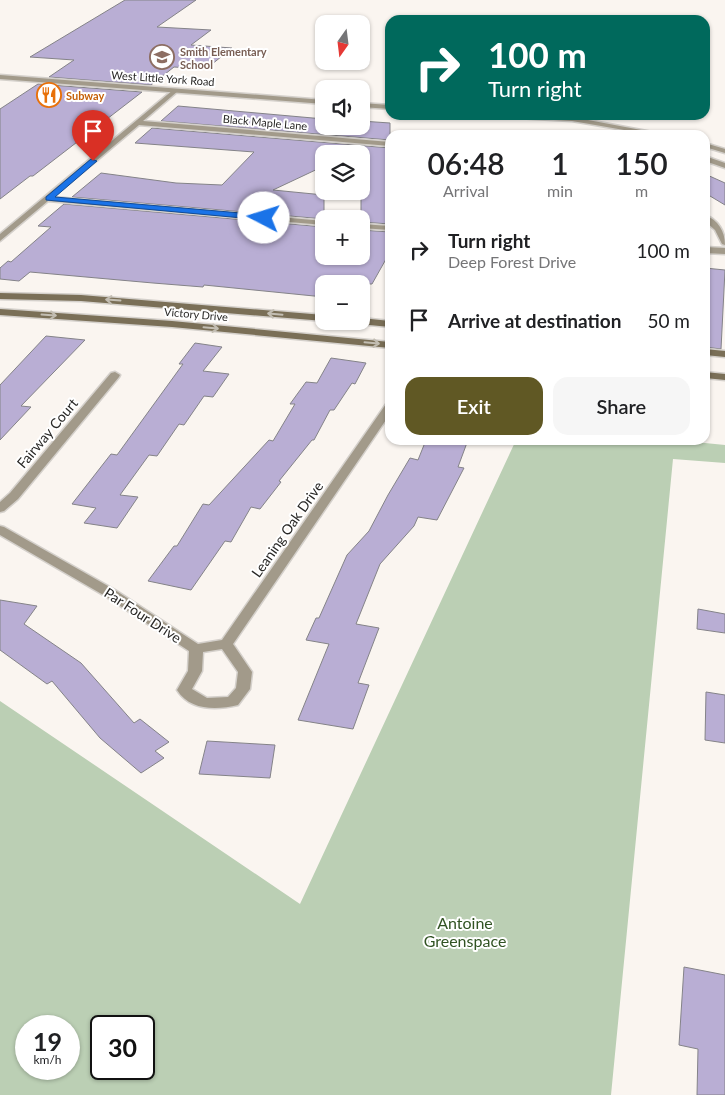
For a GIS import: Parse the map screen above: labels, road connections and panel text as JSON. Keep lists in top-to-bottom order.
{
  "streets": {
    "main road": ["Victory Drive"],
    "street": [
      "West Little York Road",
      "Black Maple Lane",
      "Fairway Court",
      "Leaning Oak Drive",
      "Par Four Drive"
    ]
  },
  "crossings": [
    ["Leaning Oak Drive", "Par Four Drive"]
  ],
  "parks": ["Antoine Greenspace"],
  "places": {
    "school or university": ["Smith Elementary School"],
    "restaurant": ["Subway"]
  },
  "north": "bottom",
  "page": {
    "map_buttons": ["+", "−"],
    "turn": ["100 m", "Turn right"],
    "eta": [
      "06:48",
      "Arrival",
      "1",
      "min",
      "150",
      "m"
    ],
    "list": [
      {
        "name": "Turn right",
        "note": "Deep Forest Drive",
        "value": "100 m"
      },
      {
        "name": "Arrive at destination",
        "value": "50 m"
      }
    ],
    "buttons": ["Exit", "Share"],
    "speed": "19 km/h",
    "limit": "30"
  }
}
